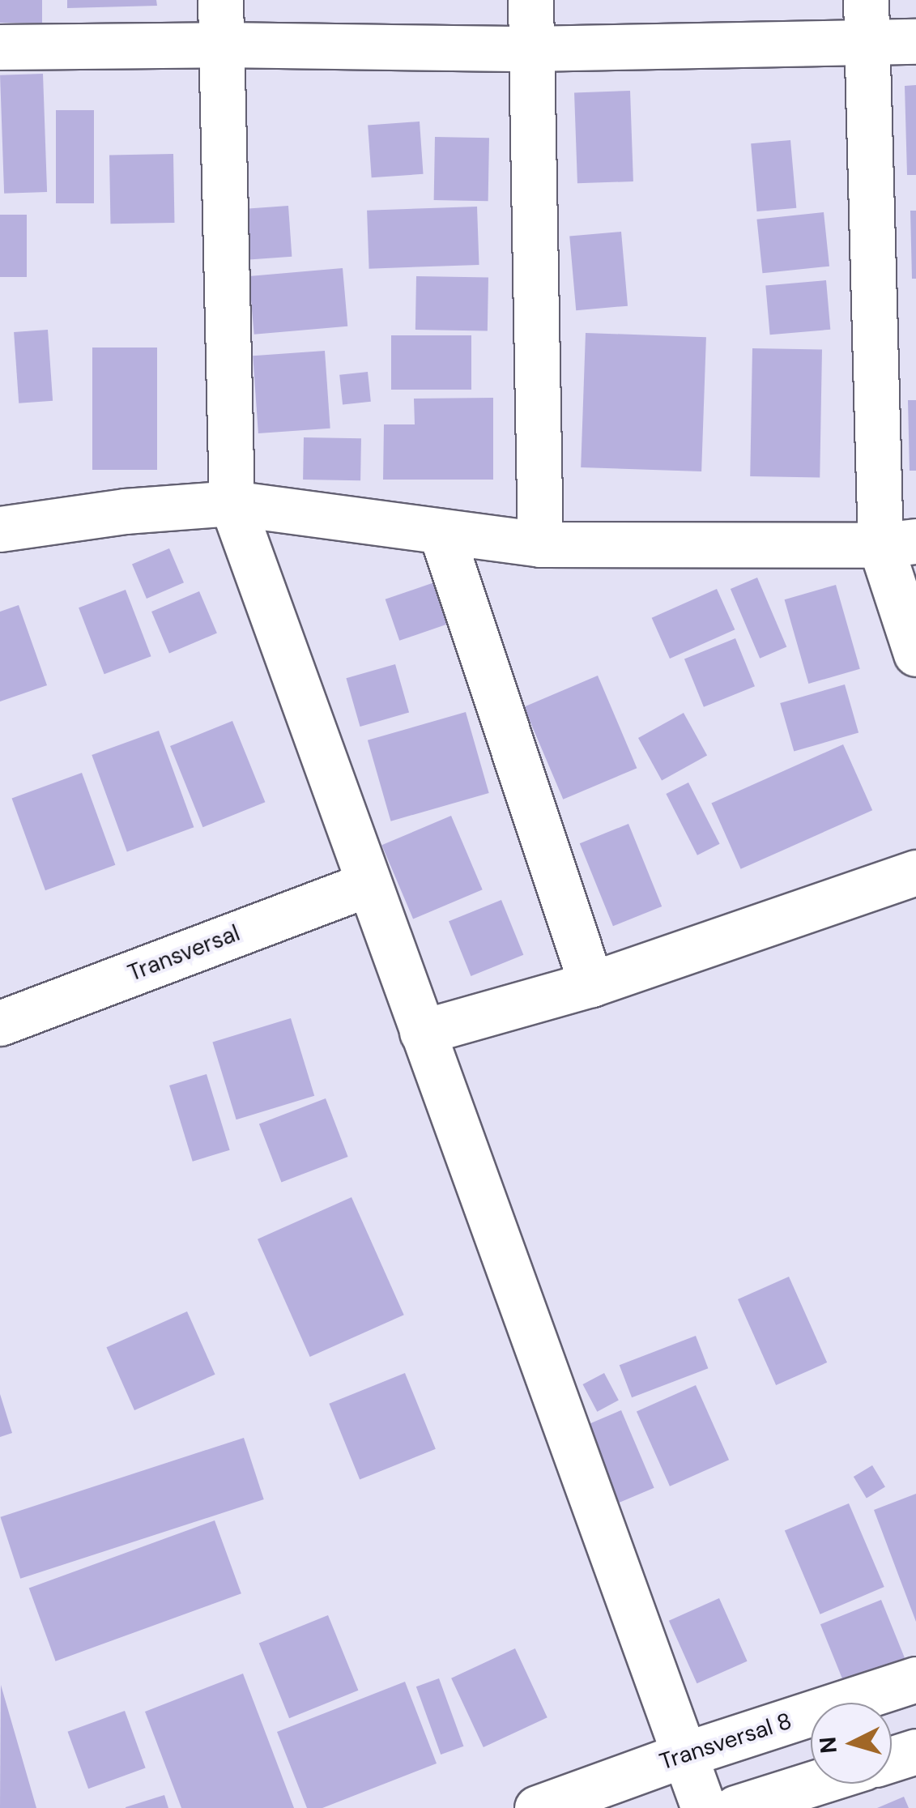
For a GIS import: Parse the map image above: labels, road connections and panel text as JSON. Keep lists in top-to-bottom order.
{
  "streets": {
    "street": ["Transversal", "Transversal 8"]
  },
  "north": "left"
}
